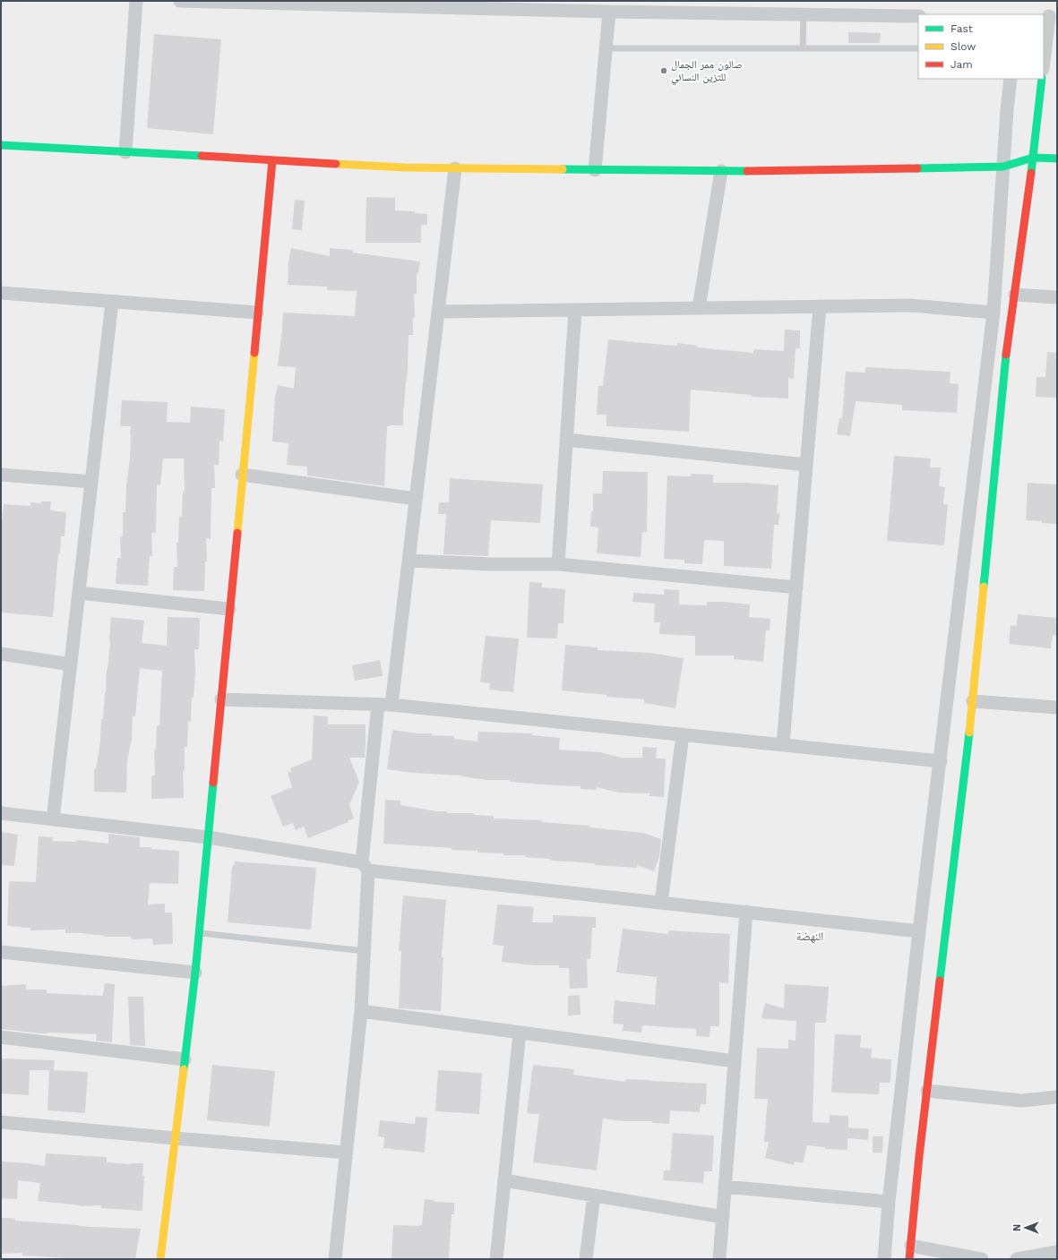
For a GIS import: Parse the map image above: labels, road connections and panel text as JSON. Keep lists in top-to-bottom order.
{
  "districts": ["النهضة"],
  "places": ["صالون ممر الجمال للتزين النسائي"],
  "legend": ["Fast", "Slow", "Jam"],
  "north": "left"
}
